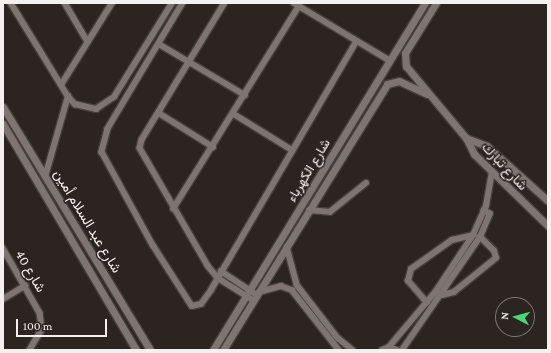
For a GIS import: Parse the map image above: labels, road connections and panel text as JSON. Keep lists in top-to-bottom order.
{
  "streets": {
    "street": [
      "شارع تبارك",
      "شارع الكهرباء",
      "شارع عبد السلام أمين",
      "شارع 40"
    ]
  },
  "crossings": [
    ["شارع تبارك", "شارع الكهرباء"]
  ],
  "scale_bar": "100 m",
  "north": "left"
}
